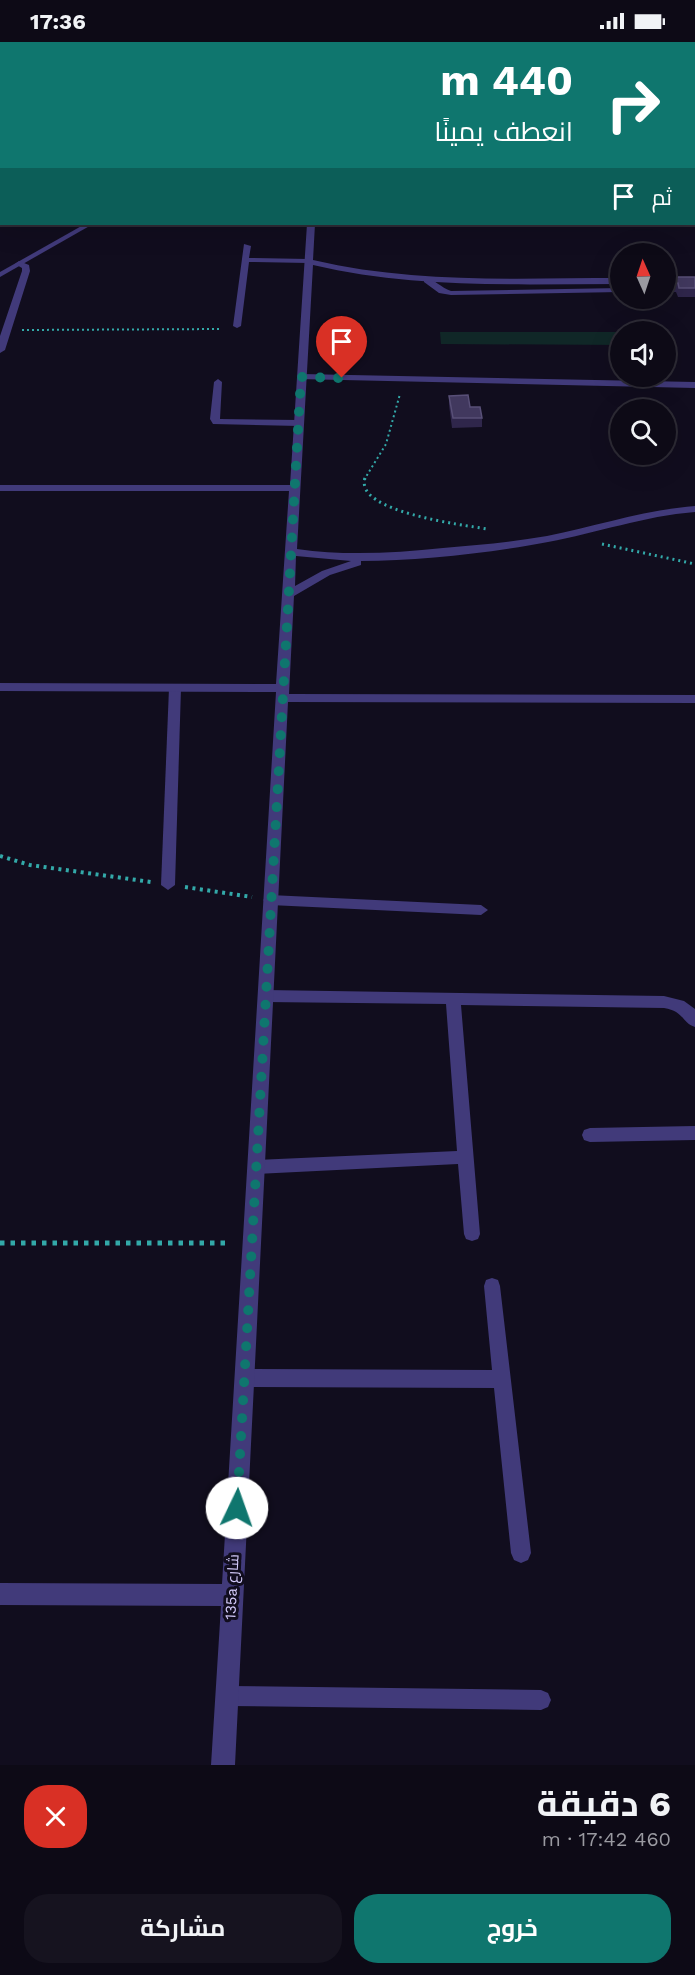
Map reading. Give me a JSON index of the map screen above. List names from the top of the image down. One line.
{"streets":{"street":["135a شارع"]},"north":"top","page":{"status":"17:36","turn":["440 m","انعطف يمينًا"],"then":"ثم","heading":["6 دقيقة","460 m · 17:42"],"buttons":["خروج","مشاركة"]}}
